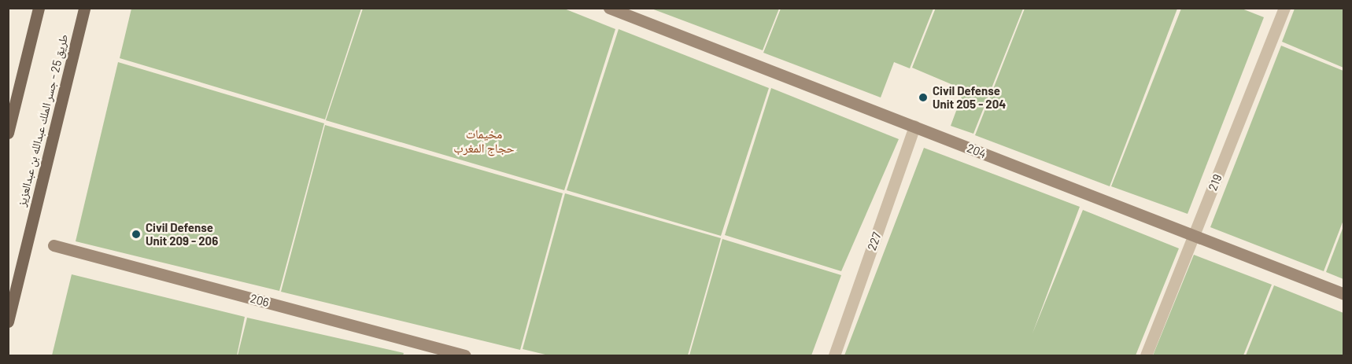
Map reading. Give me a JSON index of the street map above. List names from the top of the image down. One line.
{"streets":{"main road":["طريق 25 - جسر الملك عبدالله بن عبدالعزيز","204","206"],"street":["219","227"]},"crossings":[["204","219"],["204","227"]],"districts":["مخيمات حجاج المغرب"],"places":["Civil Defense Unit 205 - 204","Civil Defense Unit 209 - 206"]}
